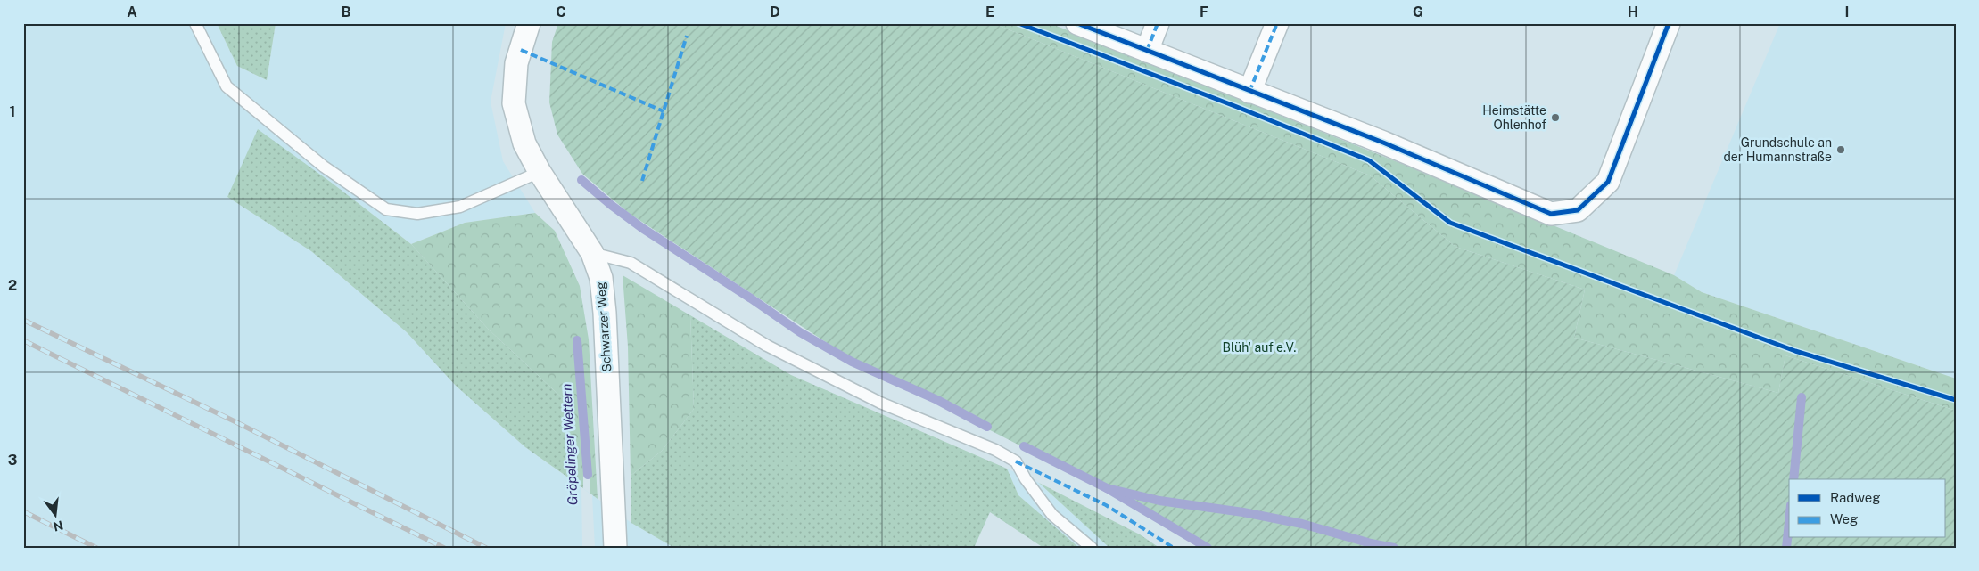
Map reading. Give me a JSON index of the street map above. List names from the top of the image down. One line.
{"streets":{"street":["Schwarzer Weg"]},"water":["Gröpelinger Wettern"],"parks":["Blüh' auf e.V."],"places":["Heimstätte Ohlenhof","Grundschule an der Humannstraße"],"legend":["Radweg","Weg"],"north":"bottom","grid":{"columns":["A","B","C","D","E","F","G","H","I"],"rows":["1","2","3"]}}
